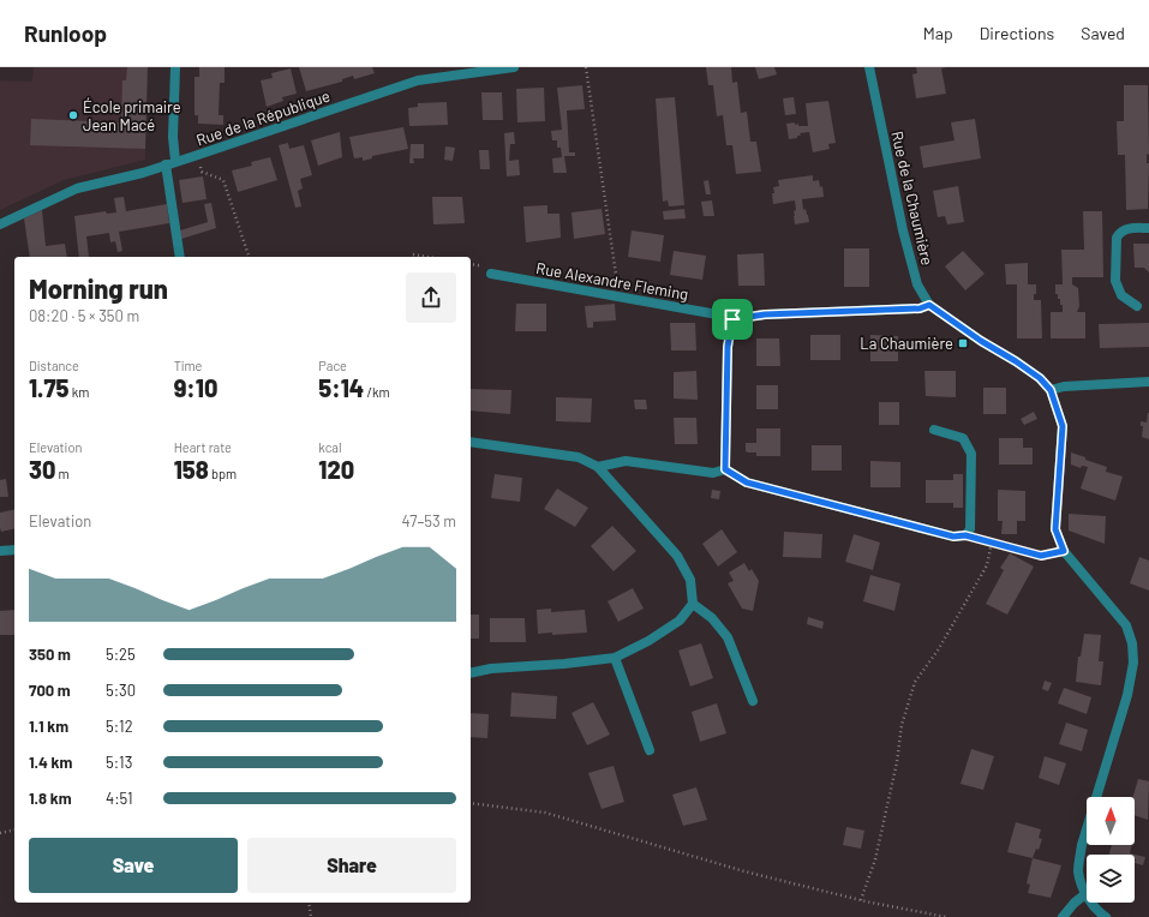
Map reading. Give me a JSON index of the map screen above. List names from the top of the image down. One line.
{"streets":{"street":["Rue de la République","Rue de la Chaumière","Rue Alexandre Fleming"]},"crossings":[["Rue de la Chaumière","Rue Alexandre Fleming"]],"places":{"other":["École primaire Jean Macé"],"transit":["La Chaumière"]},"north":"top","page":{"header":"Runloop","nav":["Map","Directions","Saved"],"heading":["Morning run","08:20 · 5 × 350 m"],"stats":[["Distance","1.75 km"],["Time","9:10"],["Pace","5:14 /km"],["Elevation","30 m"],["Heart rate","158 bpm"],["kcal","120"]],"chart":["Elevation","47–53 m"],"list":[{"name":"350 m","note":"5:25"},{"name":"700 m","note":"5:30"},{"name":"1.1 km","note":"5:12"},{"name":"1.4 km","note":"5:13"},{"name":"1.8 km","note":"4:51"}],"buttons":["Save","Share"]}}
